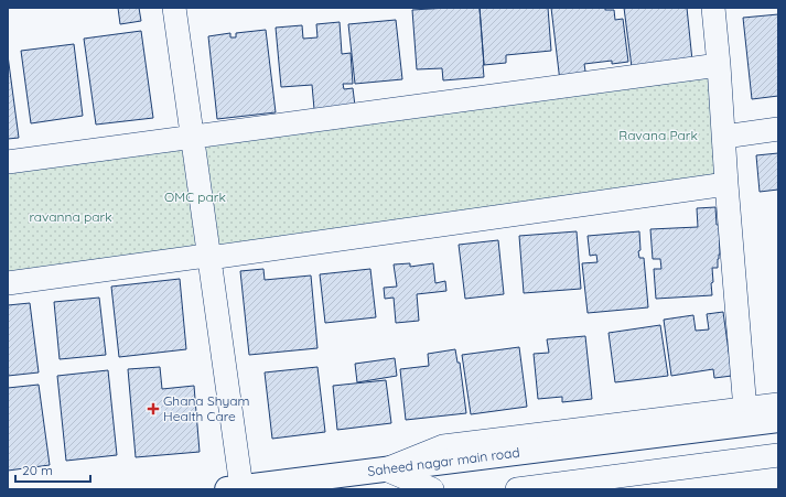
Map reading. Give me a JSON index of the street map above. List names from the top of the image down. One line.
{"streets":{"street":["Saheed nagar main road"]},"parks":["Ravana Park","OMC park","ravanna park"],"places":{"health":["Ghana Shyam Health Care"]},"scale_bar":"20 m"}
